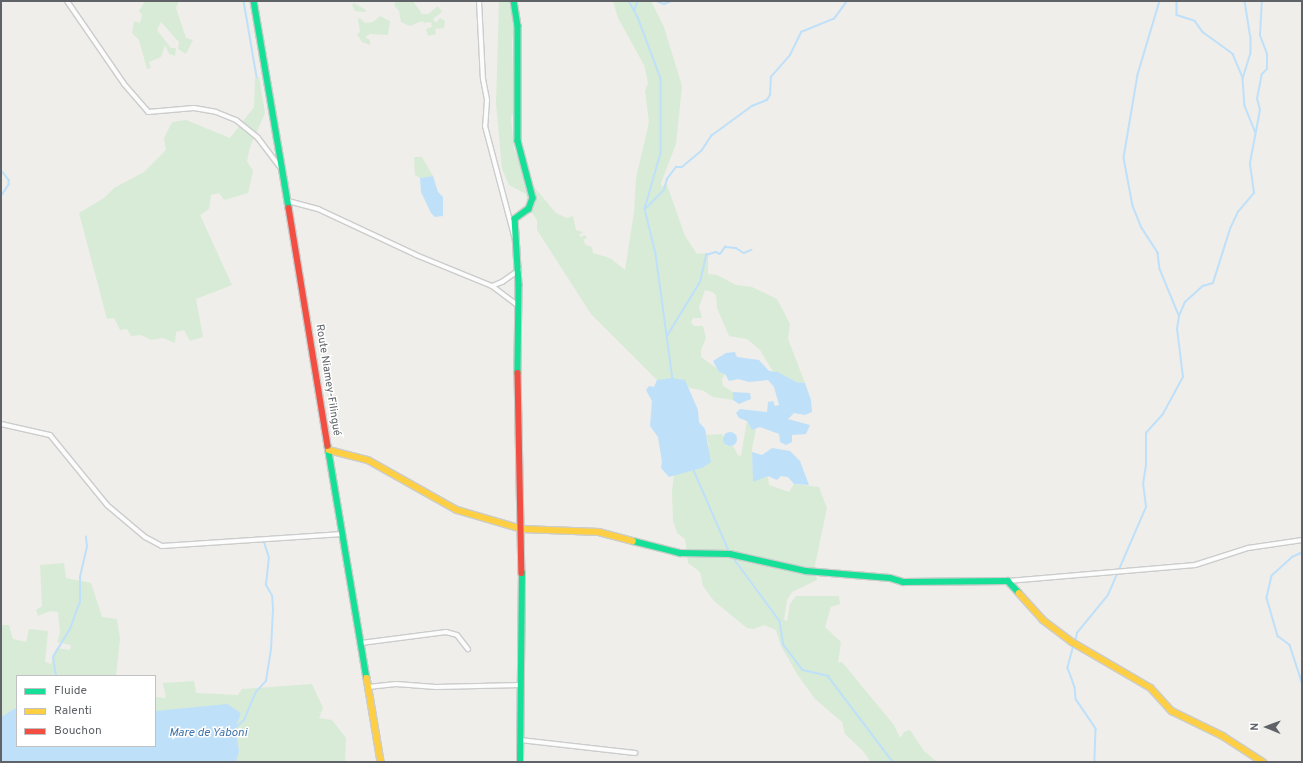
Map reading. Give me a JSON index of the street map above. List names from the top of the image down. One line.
{"streets":{"street":["Route Niamey-Filingué"]},"water":["Mare de Yaboni"],"legend":["Fluide","Ralenti","Bouchon"],"north":"left"}
